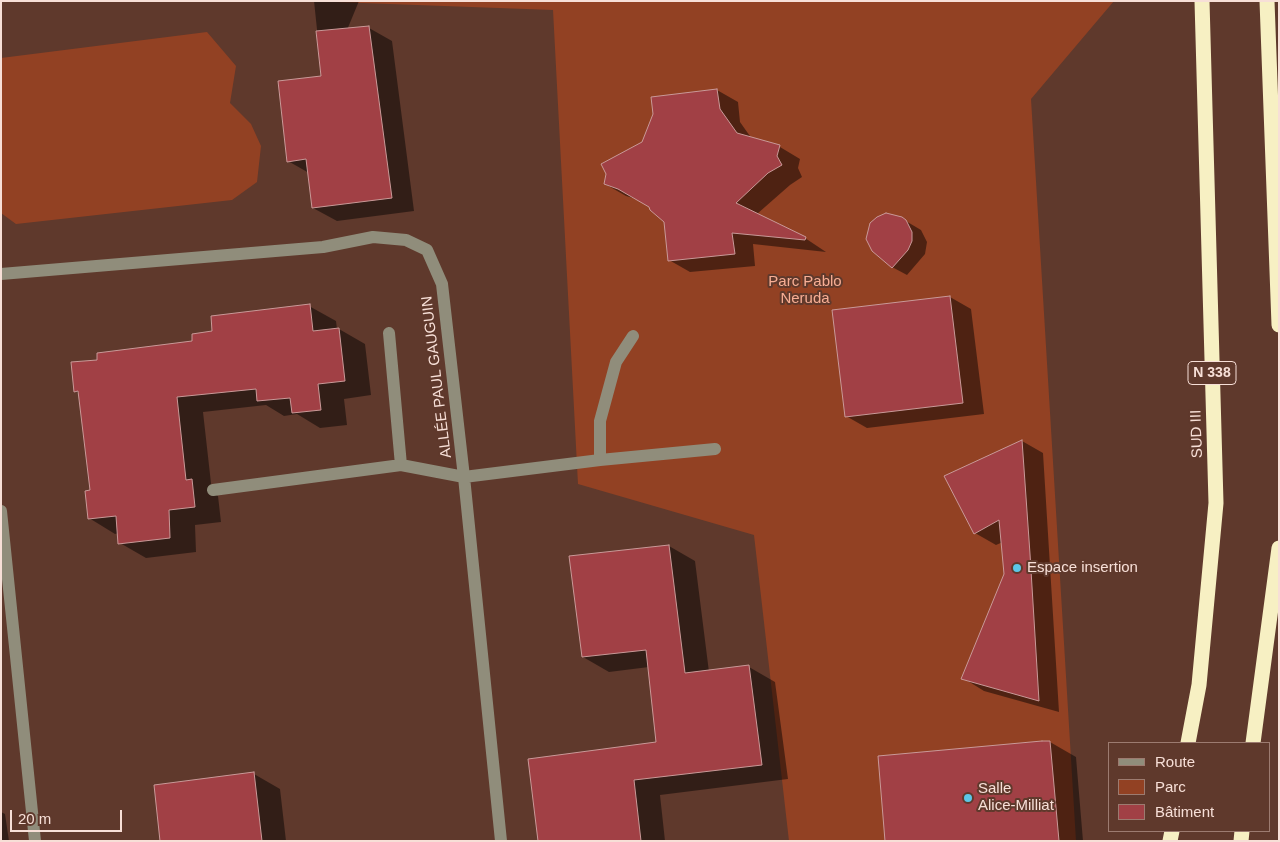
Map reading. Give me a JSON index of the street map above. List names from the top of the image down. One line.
{"streets":{"highway":["N 338","SUD III"],"street":["ALLÉE PAUL GAUGUIN"]},"parks":["Parc Pablo Neruda"],"places":["Espace insertion","Salle Alice-Milliat"],"legend":["Route","Parc","Bâtiment"],"scale_bar":"20 m"}
